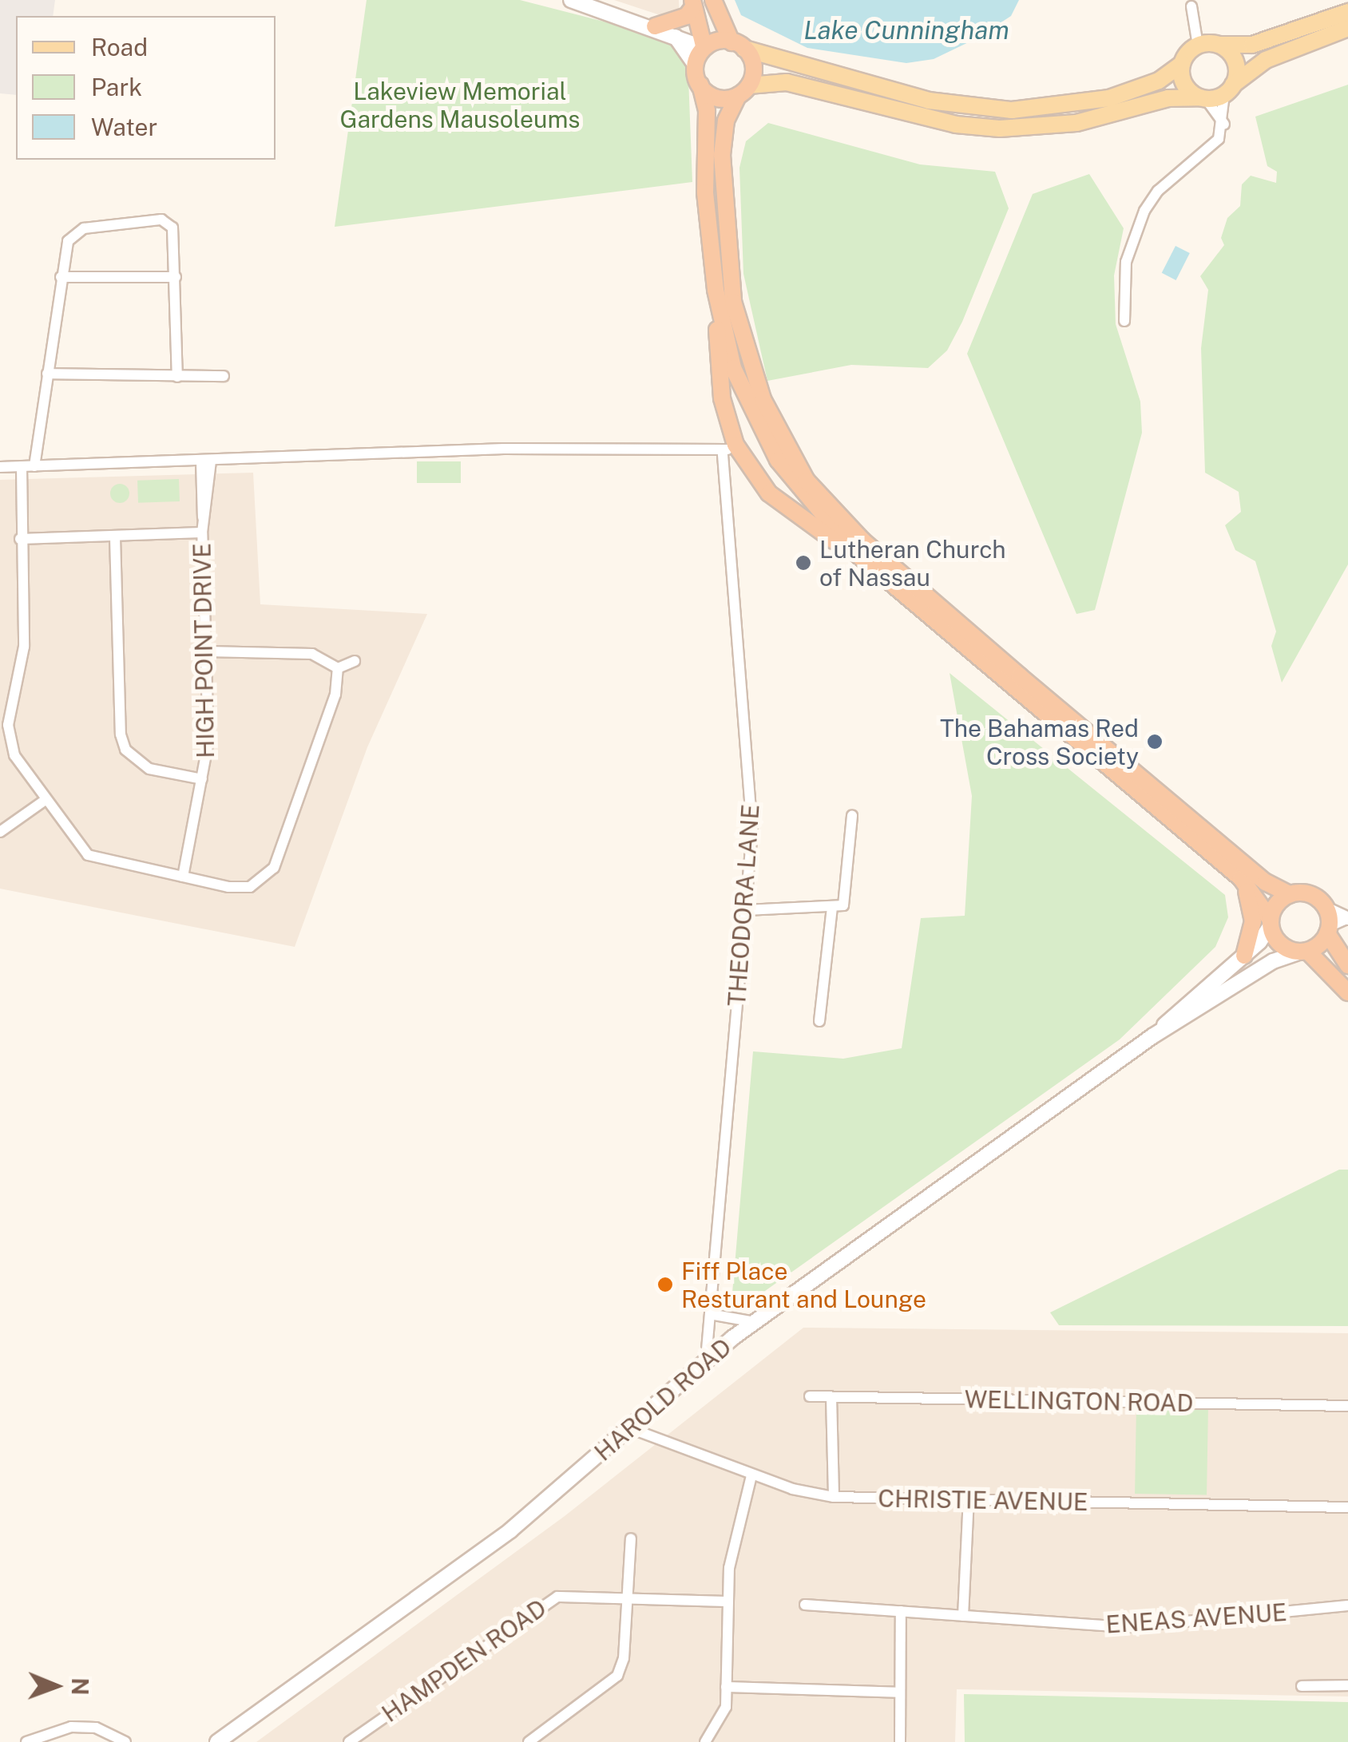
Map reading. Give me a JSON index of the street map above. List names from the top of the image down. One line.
{"streets":{"main road":["HAROLD ROAD"],"street":["HIGH POINT DRIVE","THEODORA LANE","WELLINGTON ROAD","CHRISTIE AVENUE","ENEAS AVENUE","HAMPDEN ROAD"]},"crossings":[["THEODORA LANE","HAROLD ROAD"],["HAROLD ROAD","CHRISTIE AVENUE"]],"water":["Lake Cunningham"],"parks":["Lakeview Memorial Gardens Mausoleums"],"places":["Lutheran Church of Nassau","The Bahamas Red Cross Society","Fiff Place Resturant and Lounge"],"legend":["Road","Park","Water"],"north":"right"}
